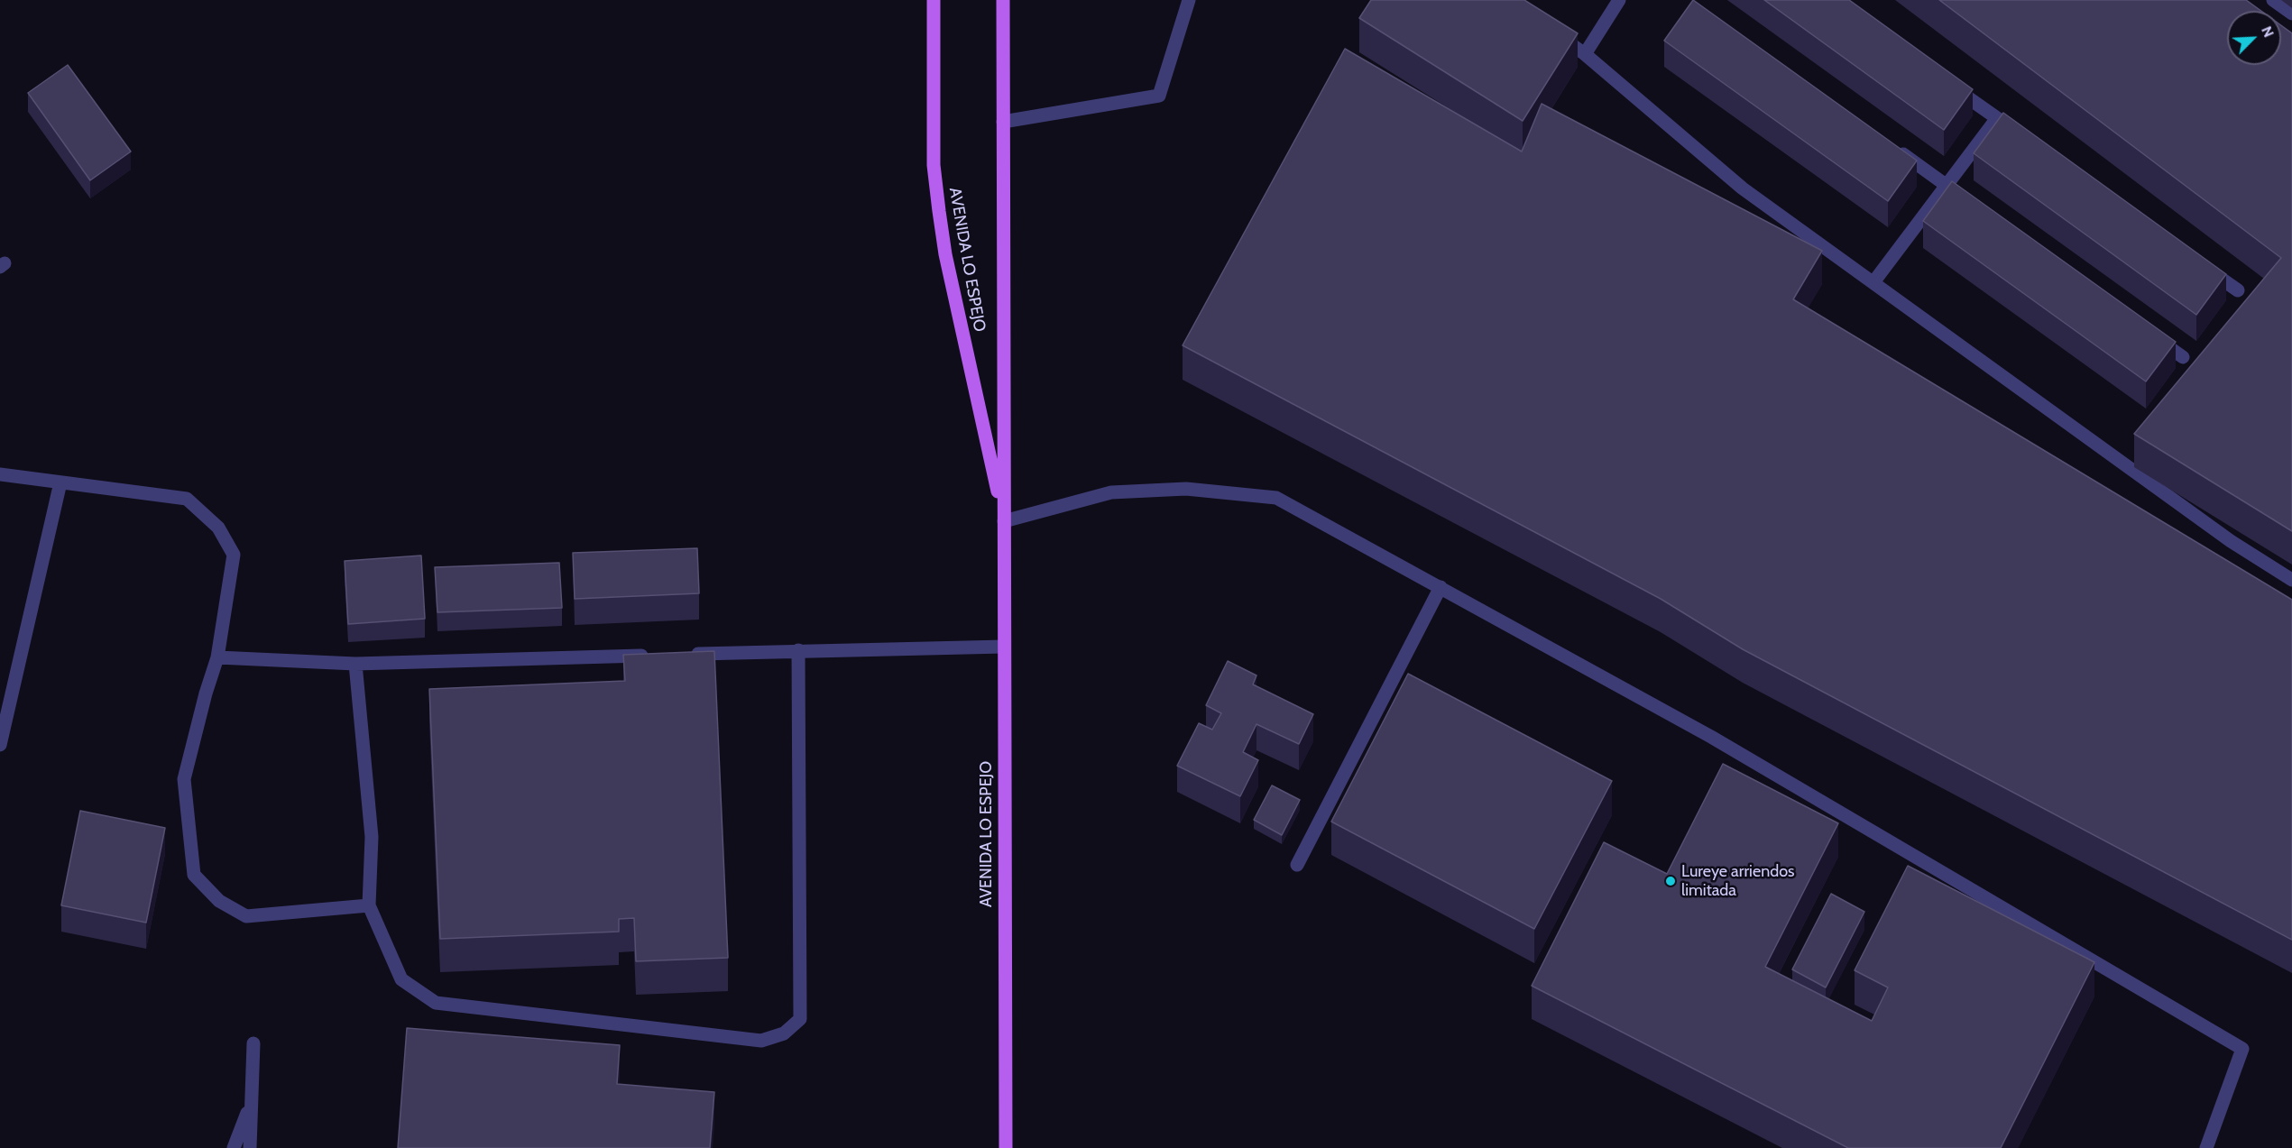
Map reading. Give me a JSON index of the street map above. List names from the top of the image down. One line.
{"streets":{"main road":["AVENIDA LO ESPEJO"]},"places":["Lureye arriendos limitada"],"north":"top right"}
